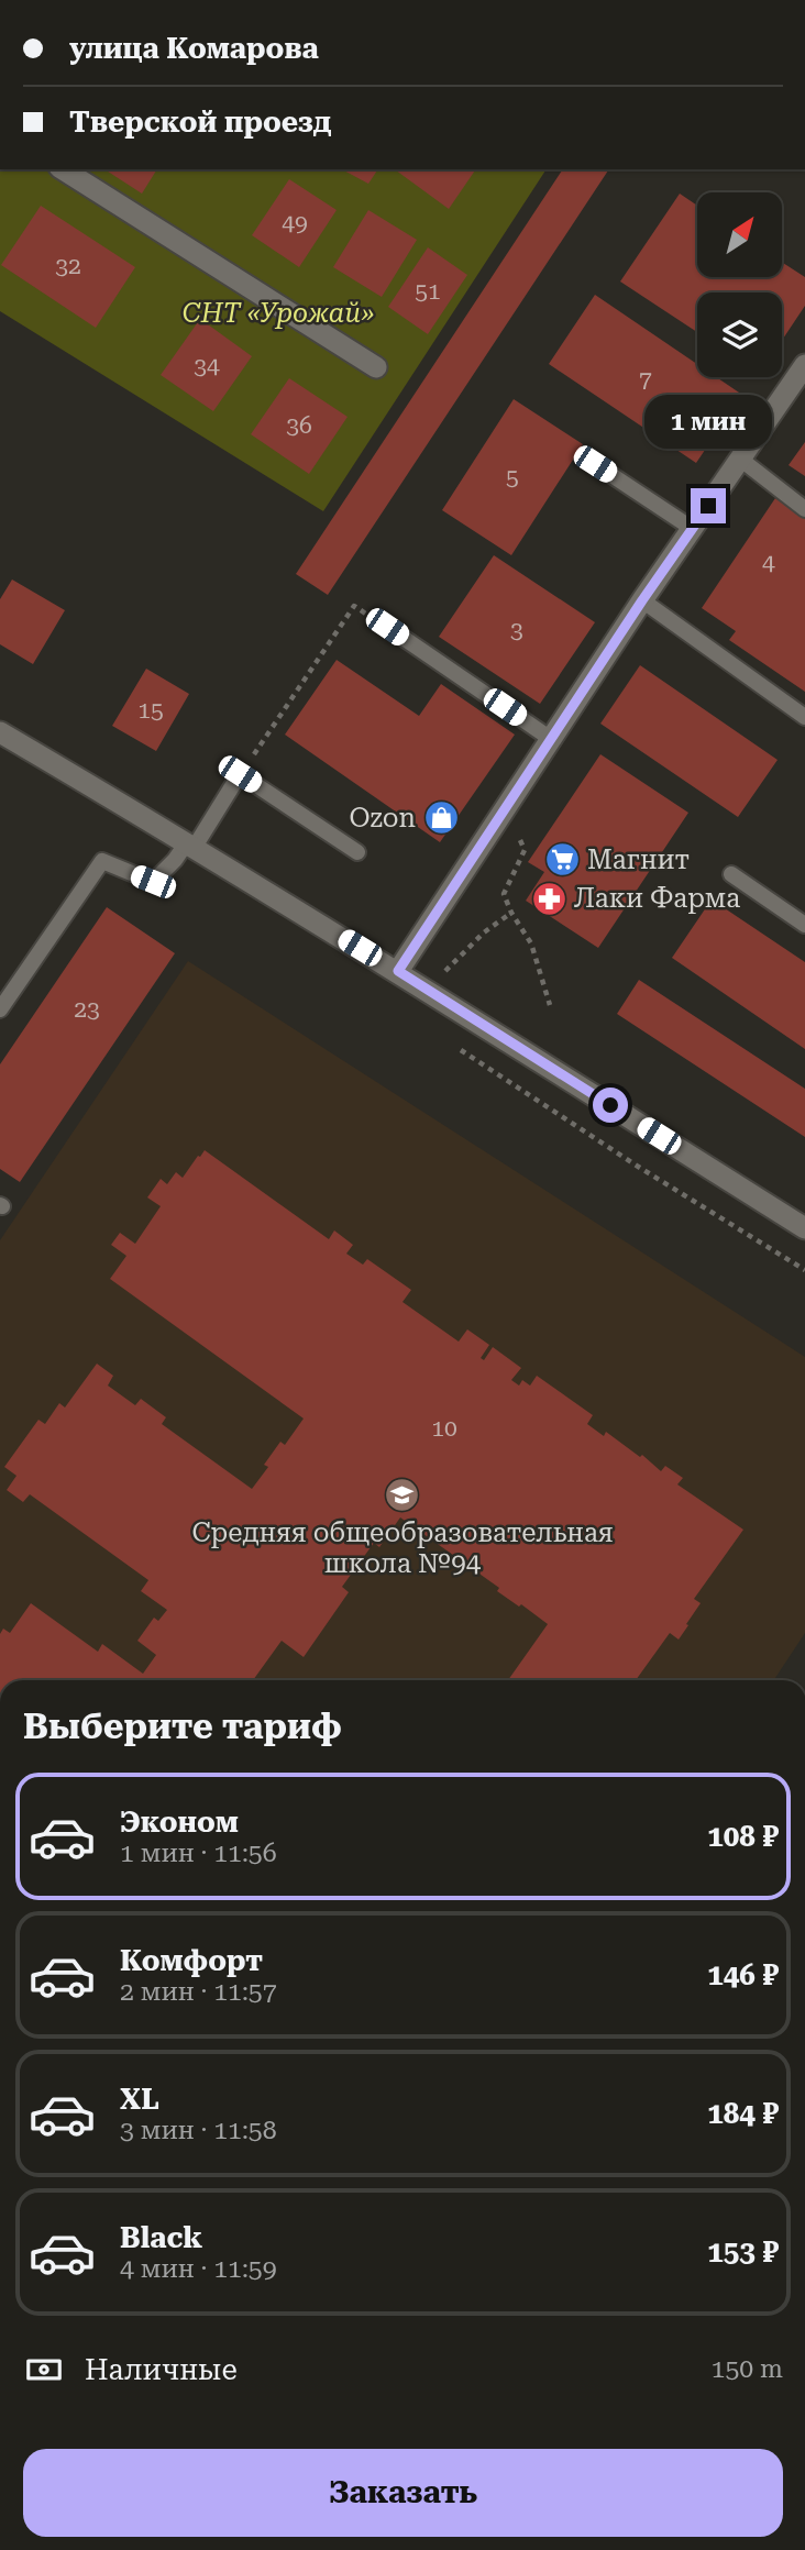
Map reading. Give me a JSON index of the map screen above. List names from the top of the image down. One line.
{"parks":["СНТ «Урожай»"],"places":{"shop":["Ozon"],"supermarket":["Магнит"],"pharmacy":["Лаки Фарма"],"school or university":["Средняя общеобразовательная школа №94"]},"house_numbers":["49","32","51","34","7","36","5","4","3","15","23","10"],"north":"top right","page":{"banner":["улица Комарова","Тверской проезд"],"bubble":"1 мин","heading":"Выберите тариф","list":[{"name":"Эконом","note":"1 мин · 11:56","value":"108 ₽"},{"name":"Комфорт","note":"2 мин · 11:57","value":"146 ₽"},{"name":"XL","note":"3 мин · 11:58","value":"184 ₽"},{"name":"Black","note":"4 мин · 11:59","value":"153 ₽"}],"pay":["Наличные","150 m"],"buttons":"Заказать"}}
